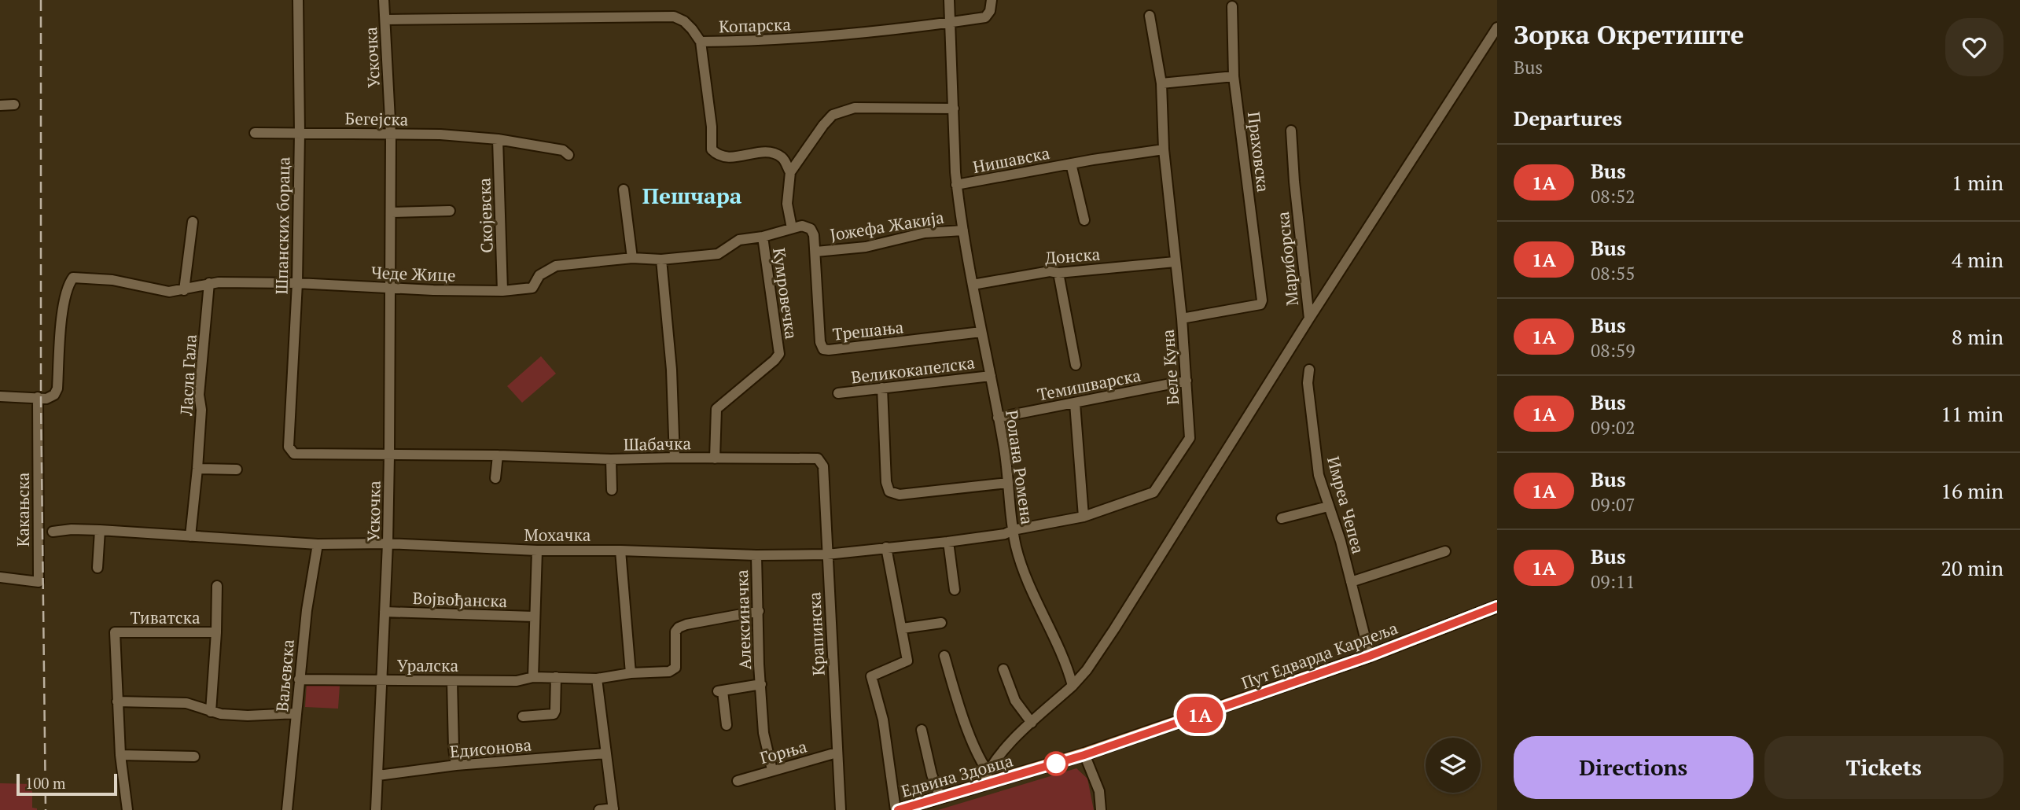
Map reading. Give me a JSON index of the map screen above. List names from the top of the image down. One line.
{"streets":{"main road":["Пут Едварда Кардеља","Едвина Здовца"],"street":["Копарска","Ускочка","Бегејска","Праховска","Нишавска","Скојевска","Шпанских бораца","Јожефа Жакија","Донска","Мариборска","Чеде Жице","Кумровечка","Трешања","Беле Куна","Великокапелска","Ласла Гала","Темишварска","Шабачка","Ролана Ромена","Имреа Чепеа","Какањска","Мохачка","Војвођанска","Тиватска","Алексиначка","Крапинска","Уралска","Ваљевска","Едисонова","Горња"]},"crossings":[["Копарска","Ускочка"],["Копарска","Ролана Ромена"],["Ускочка","Бегејска"],["Ускочка","Чеде Жице"],["Ускочка","Шабачка"],["Ускочка","Мохачка"],["Ускочка","Војвођанска"],["Ускочка","Уралска"],["Ускочка","Едисонова"],["Бегејска","Скојевска"],["Бегејска","Шпанских бораца"],["Праховска","Беле Куна"],["Нишавска","Беле Куна"],["Нишавска","Ролана Ромена"],["Скојевска","Чеде Жице"],["Шпанских бораца","Чеде Жице"],["Шпанских бораца","Шабачка"],["Јожефа Жакија","Кумровечка"],["Јожефа Жакија","Трешања"],["Јожефа Жакија","Ролана Ромена"],["Донска","Беле Куна"],["Донска","Ролана Ромена"],["Чеде Жице","Кумровечка"],["Чеде Жице","Ласла Гала"],["Чеде Жице","Какањска"],["Кумровечка","Трешања"],["Кумровечка","Шабачка"],["Трешања","Ролана Ромена"],["Беле Куна","Темишварска"],["Беле Куна","Ролана Ромена"],["Беле Куна","Мохачка"],["Великокапелска","Ролана Ромена"],["Ласла Гала","Мохачка"],["Темишварска","Ролана Ромена"],["Шабачка","Крапинска"],["Ролана Ромена","Мохачка"],["Имреа Чепеа","Пут Едварда Кардеља"],["Мохачка","Алексиначка"],["Мохачка","Крапинска"],["Мохачка","Ваљевска"],["Алексиначка","Уралска"],["Алексиначка","Горња"],["Крапинска","Горња"],["Пут Едварда Кардеља","Едвина Здовца"],["Уралска","Ваљевска"]],"districts":["Пешчара"],"lines":["bus line 1A"],"scale_bar":"100 m","page":{"on_map":"1A","heading":[["Зорка Окретиште","Bus"],"Departures"],"list":[{"mark":"1A","name":"Bus","note":"08:52","value":"1 min"},{"mark":"1A","name":"Bus","note":"08:55","value":"4 min"},{"mark":"1A","name":"Bus","note":"08:59","value":"8 min"},{"mark":"1A","name":"Bus","note":"09:02","value":"11 min"},{"mark":"1A","name":"Bus","note":"09:07","value":"16 min"},{"mark":"1A","name":"Bus","note":"09:11","value":"20 min"}],"buttons":["Directions","Tickets"],"scale":"100 m"}}
